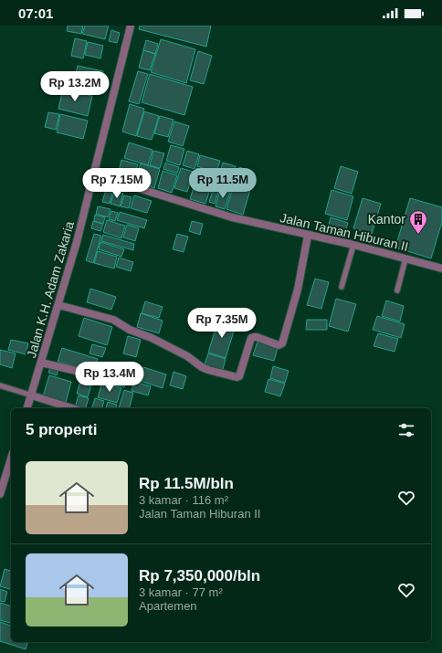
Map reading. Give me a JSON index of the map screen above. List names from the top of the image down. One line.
{"streets":{"street":["Jalan Taman Hiburan II","Jalan K.H. Adam Zakaria"]},"crossings":[["Jalan Taman Hiburan II","Jalan K.H. Adam Zakaria"]],"places":{"building":["Kantor"]},"page":{"status":"07:01","price":["Rp 13.2M","Rp 7.15M","Rp 11.5M","Rp 7.35M","Rp 13.4M"],"heading":"5 properti","list":[{"name":"Rp 11.5M/bln","note":"3 kamar · 116 m² · Jalan Taman Hiburan II"},{"name":"Rp 7,350,000/bln","note":"3 kamar · 77 m² · Apartemen"}]}}
